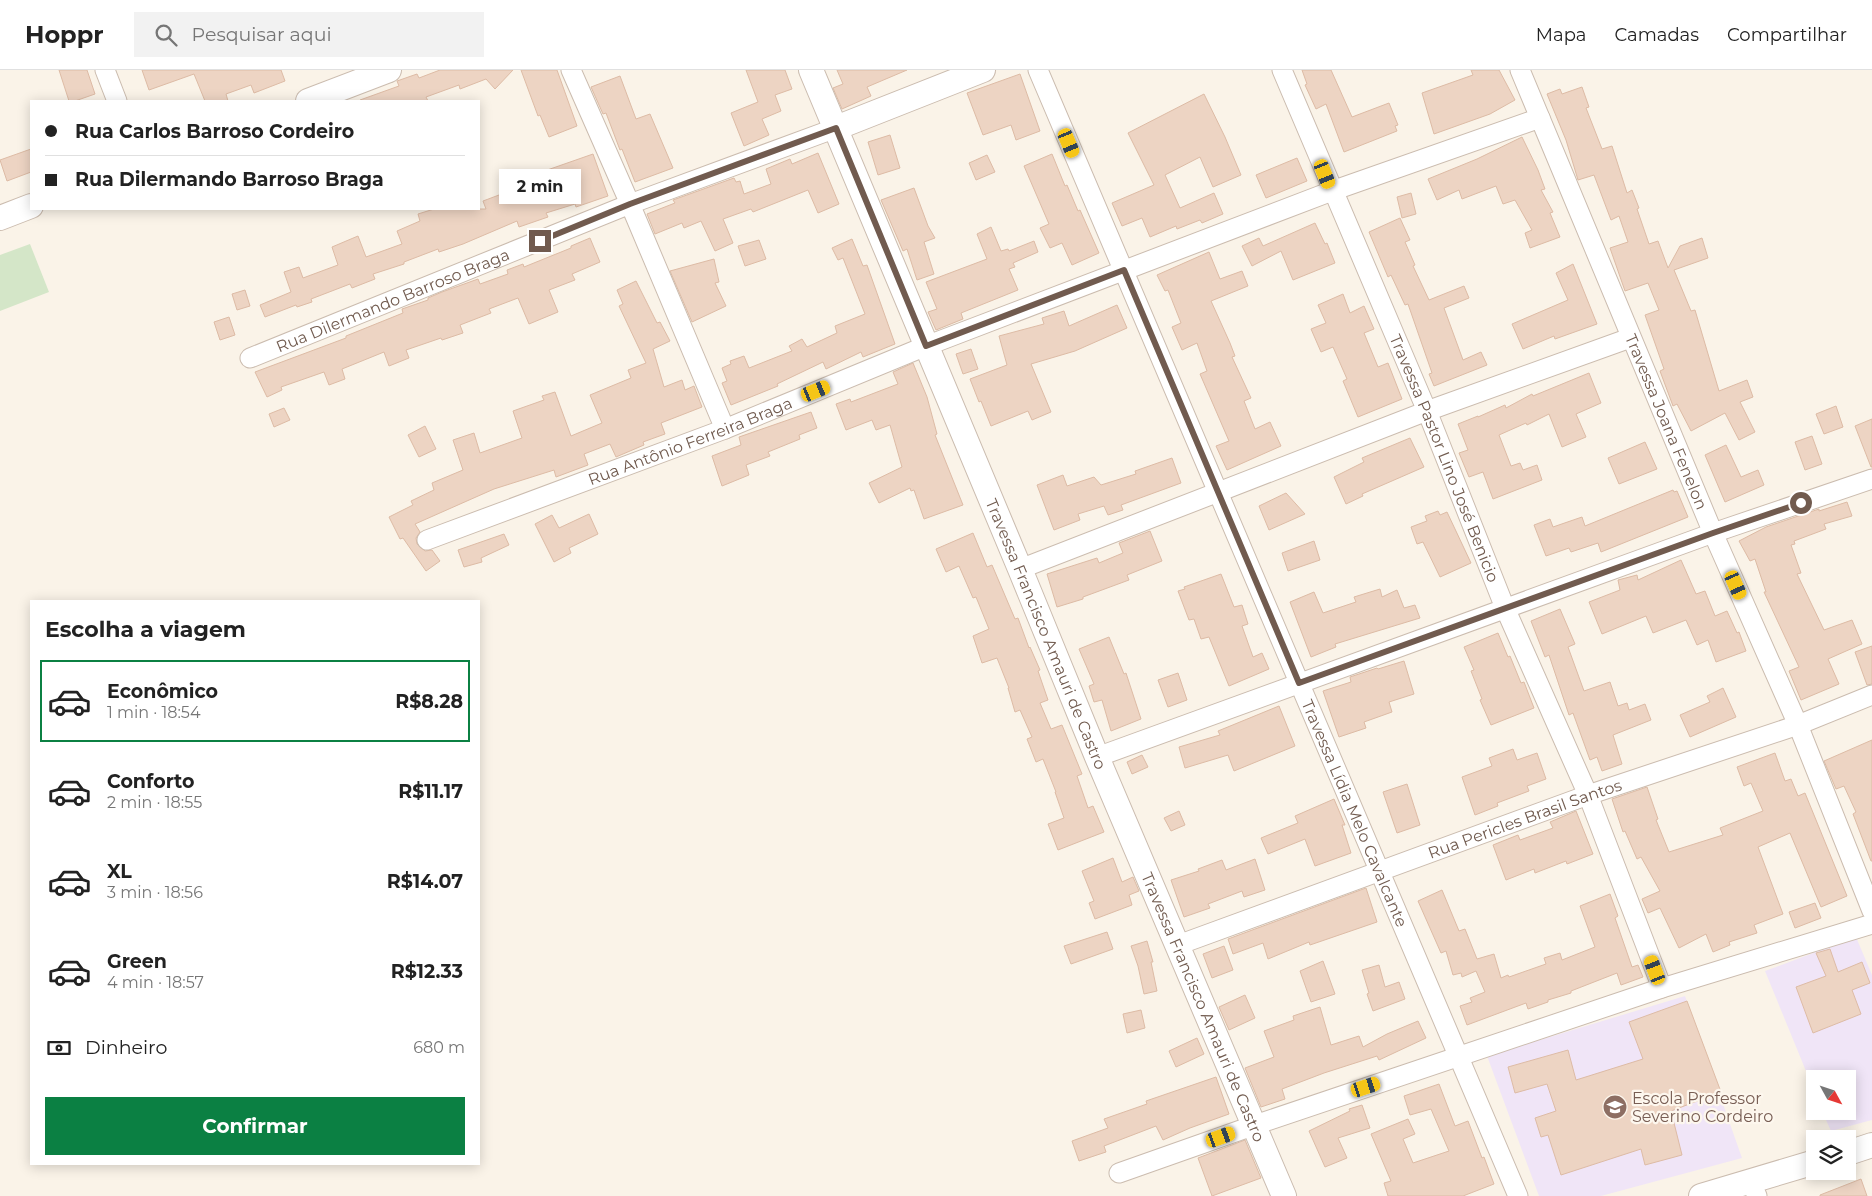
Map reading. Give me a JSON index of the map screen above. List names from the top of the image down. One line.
{"streets":{"street":["Rua Dilermando Barroso Braga","Travessa Joana Fenelon","Rua Antônio Ferreira Braga","Travessa Pastor Lino José Benicio","Travessa Francisco Amauri de Castro","Travessa Lídia Melo Cavalcante","Rua Pericles Brasil Santos"]},"crossings":[["Rua Dilermando Barroso Braga","Travessa Francisco Amauri de Castro"],["Travessa Joana Fenelon","Rua Antônio Ferreira Braga"],["Travessa Joana Fenelon","Rua Pericles Brasil Santos"],["Rua Antônio Ferreira Braga","Travessa Pastor Lino José Benicio"],["Rua Antônio Ferreira Braga","Travessa Francisco Amauri de Castro"],["Rua Antônio Ferreira Braga","Travessa Lídia Melo Cavalcante"],["Travessa Pastor Lino José Benicio","Rua Pericles Brasil Santos"],["Travessa Francisco Amauri de Castro","Rua Pericles Brasil Santos"],["Travessa Lídia Melo Cavalcante","Rua Pericles Brasil Santos"]],"places":{"school or university":["Escola Professor Severino Cordeiro"]},"north":"bottom right","page":{"header":"Hoppr","search":"Pesquisar aqui","nav":["Mapa","Camadas","Compartilhar"],"banner":["Rua Carlos Barroso Cordeiro","Rua Dilermando Barroso Braga"],"bubble":"2 min","heading":"Escolha a viagem","list":[{"name":"Econômico","note":"1 min · 18:54","value":"R$8.28"},{"name":"Conforto","note":"2 min · 18:55","value":"R$11.17"},{"name":"XL","note":"3 min · 18:56","value":"R$14.07"},{"name":"Green","note":"4 min · 18:57","value":"R$12.33"}],"pay":["Dinheiro","680 m"],"buttons":"Confirmar"}}
